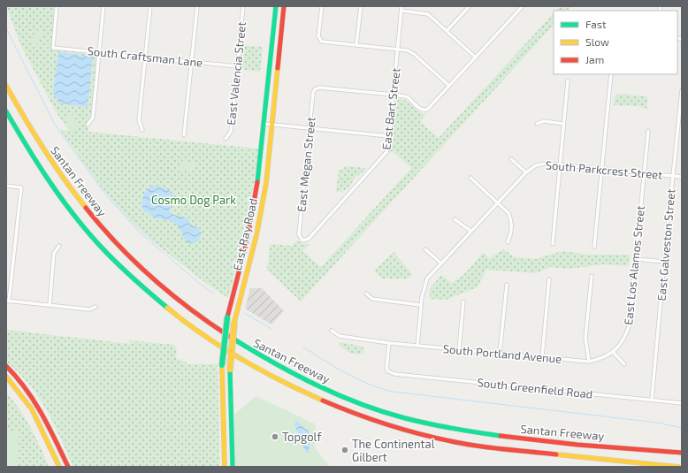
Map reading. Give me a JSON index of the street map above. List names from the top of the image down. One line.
{"streets":{"main road":["Santan Freeway","East Ray Road"],"street":["South Craftsman Lane","East Valencia Street","East Bart Street","East Megan Street","South Parkcrest Street","East Galveston Street","East Los Alamos Street","South Portland Avenue","South Greenfield Road"]},"crossings":[["South Craftsman Lane","East Valencia Street"],["East Bart Street","East Megan Street"],["South Parkcrest Street","East Galveston Street"],["South Parkcrest Street","East Los Alamos Street"],["South Parkcrest Street","South Portland Avenue"],["East Galveston Street","South Greenfield Road"],["East Los Alamos Street","South Portland Avenue"],["South Portland Avenue","South Greenfield Road"]],"parks":["Cosmo Dog Park"],"places":["Topgolf","The Continental Gilbert"],"legend":["Fast","Slow","Jam"]}
